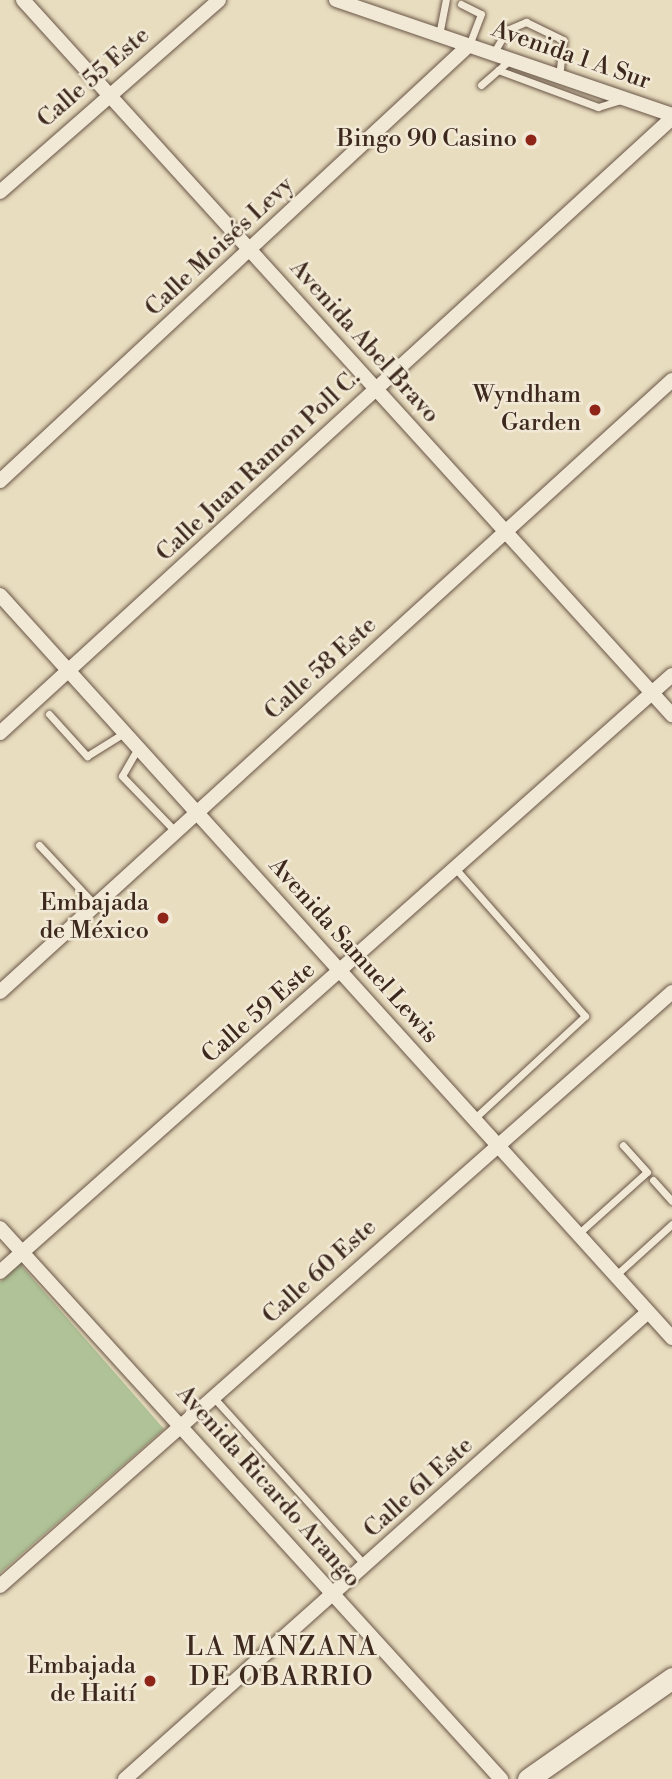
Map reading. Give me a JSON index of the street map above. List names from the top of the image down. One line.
{"streets":{"street":["Avenida 1 A Sur","Calle 55 Este","Calle Moisés Levy","Avenida Abel Bravo","Calle Juan Ramon Poll C.","Calle 58 Este","Avenida Samuel Lewis","Calle 59 Este","Calle 60 Este","Avenida Ricardo Arango","Calle 61 Este"]},"crossings":[["Avenida 1 A Sur","Calle Moisés Levy"],["Avenida 1 A Sur","Calle Juan Ramon Poll C."],["Calle 55 Este","Avenida Abel Bravo"],["Calle Moisés Levy","Avenida Abel Bravo"],["Avenida Abel Bravo","Calle Juan Ramon Poll C."],["Avenida Abel Bravo","Calle 58 Este"],["Avenida Abel Bravo","Calle 59 Este"],["Calle Juan Ramon Poll C.","Avenida Samuel Lewis"],["Calle 58 Este","Avenida Samuel Lewis"],["Avenida Samuel Lewis","Calle 59 Este"],["Avenida Samuel Lewis","Calle 60 Este"],["Avenida Samuel Lewis","Calle 61 Este"],["Calle 59 Este","Avenida Ricardo Arango"],["Calle 60 Este","Avenida Ricardo Arango"],["Avenida Ricardo Arango","Calle 61 Este"]],"districts":["LA MANZANA DE OBARRIO"],"places":["Bingo 90 Casino","Wyndham Garden","Embajada de México","Embajada de Haití"]}
